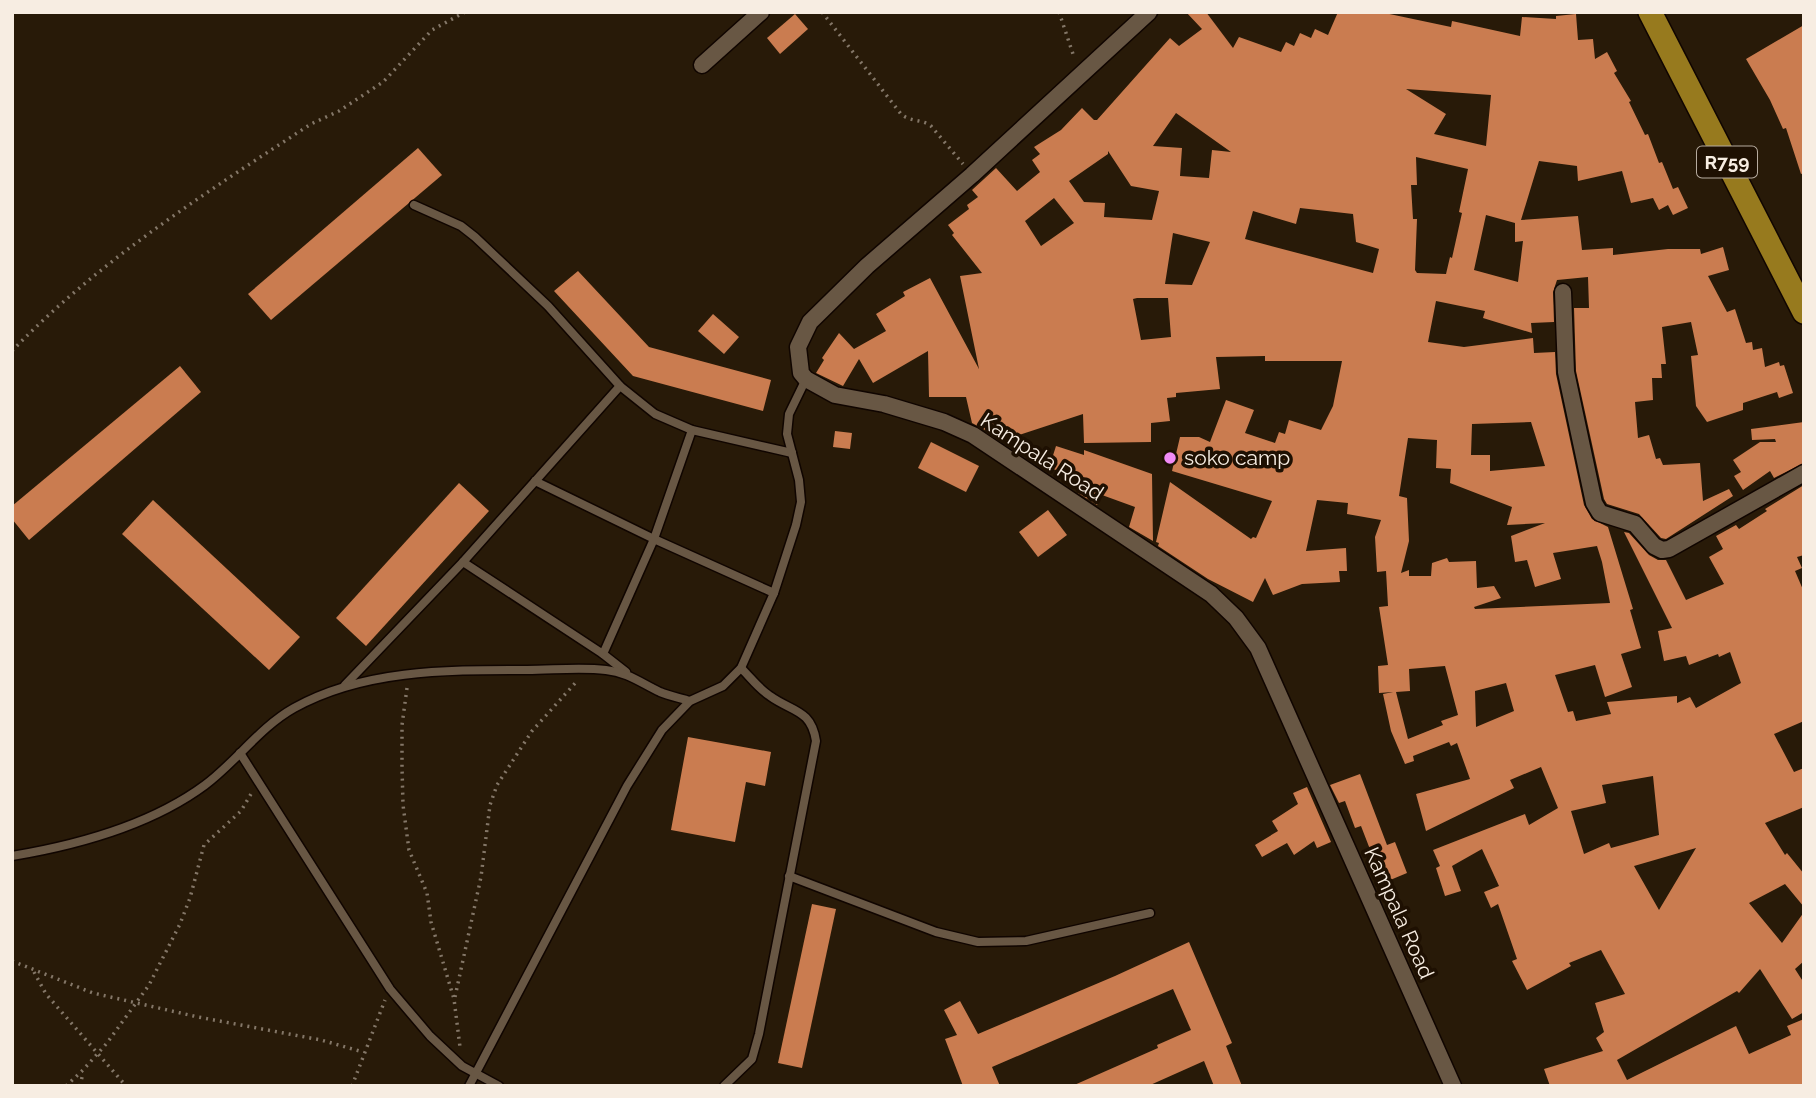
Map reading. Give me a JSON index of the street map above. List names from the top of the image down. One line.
{"streets":{"main road":["R759"],"street":["Kampala Road"]},"places":["soko camp"]}
